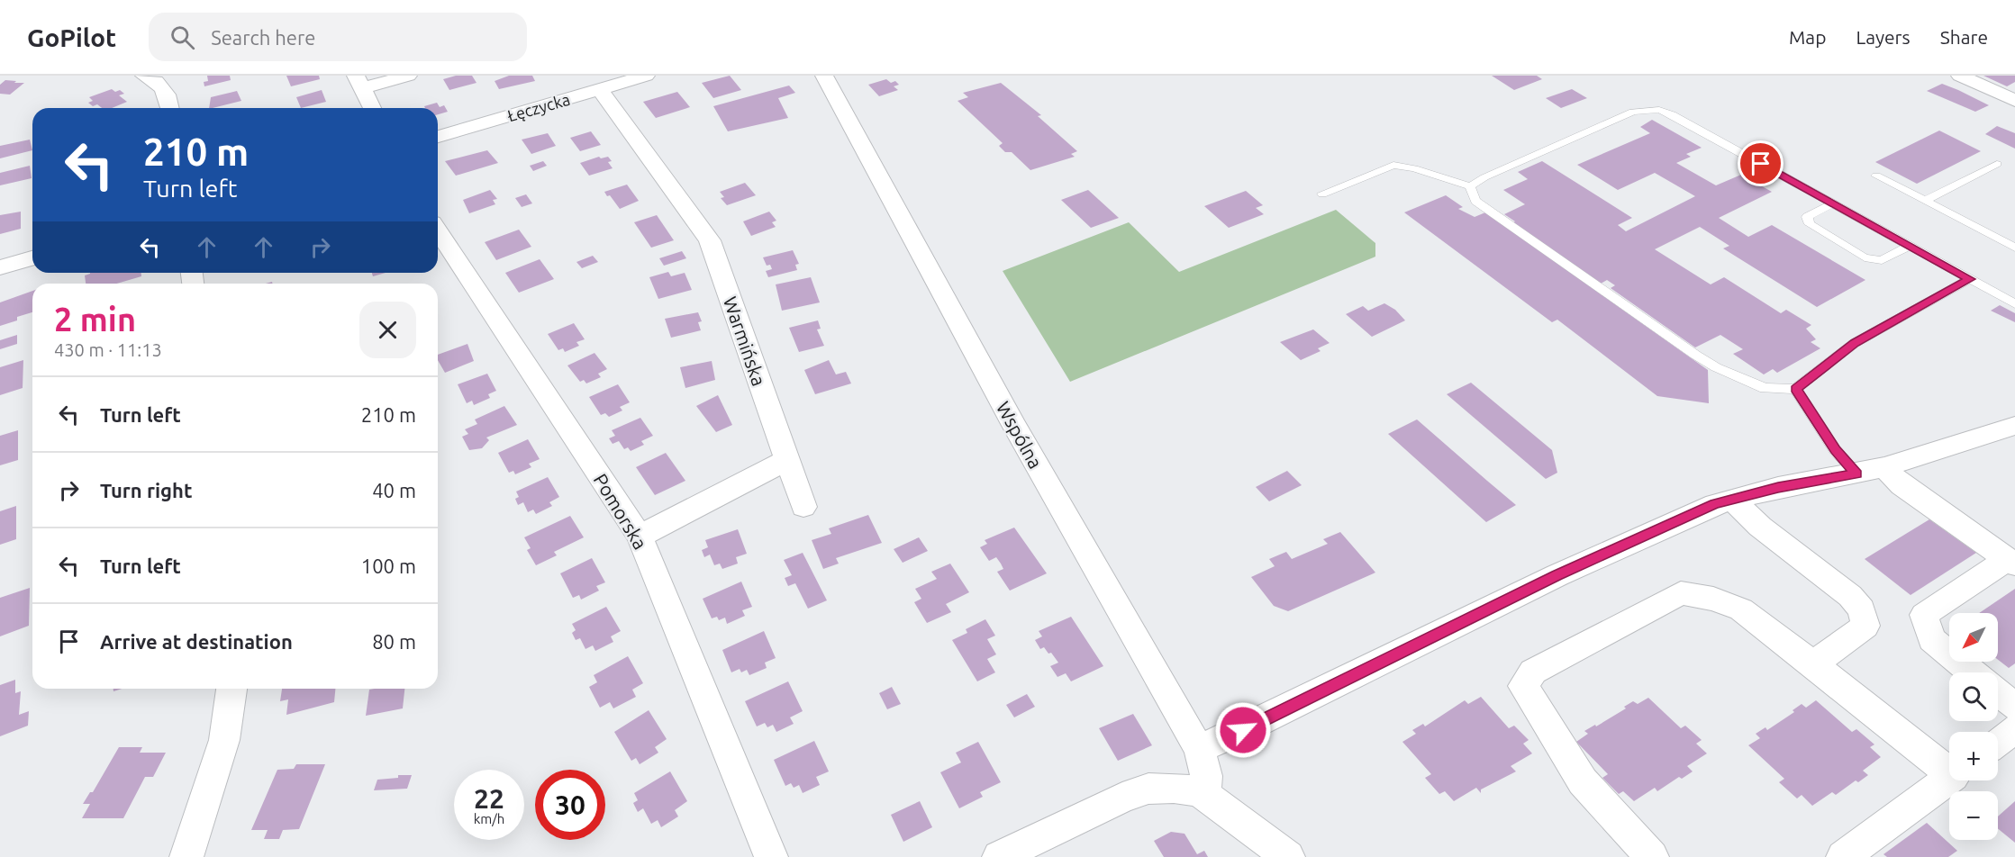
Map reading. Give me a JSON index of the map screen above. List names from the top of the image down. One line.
{"streets":{"street":["Łęczycka","Warmińska","Wspólna","Pomorska"]},"crossings":[["Łęczycka","Warmińska"]],"north":"bottom left","page":{"header":"GoPilot","search":"Search here","nav":["Map","Layers","Share"],"turn":["210 m","Turn left"],"heading":["2 min","430 m · 11:13"],"list":[{"name":"Turn left","value":"210 m"},{"name":"Turn right","value":"40 m"},{"name":"Turn left","value":"100 m"},{"name":"Arrive at destination","value":"80 m"}],"map_buttons":["+","−"],"speed":"22 km/h","limit":"30"}}
